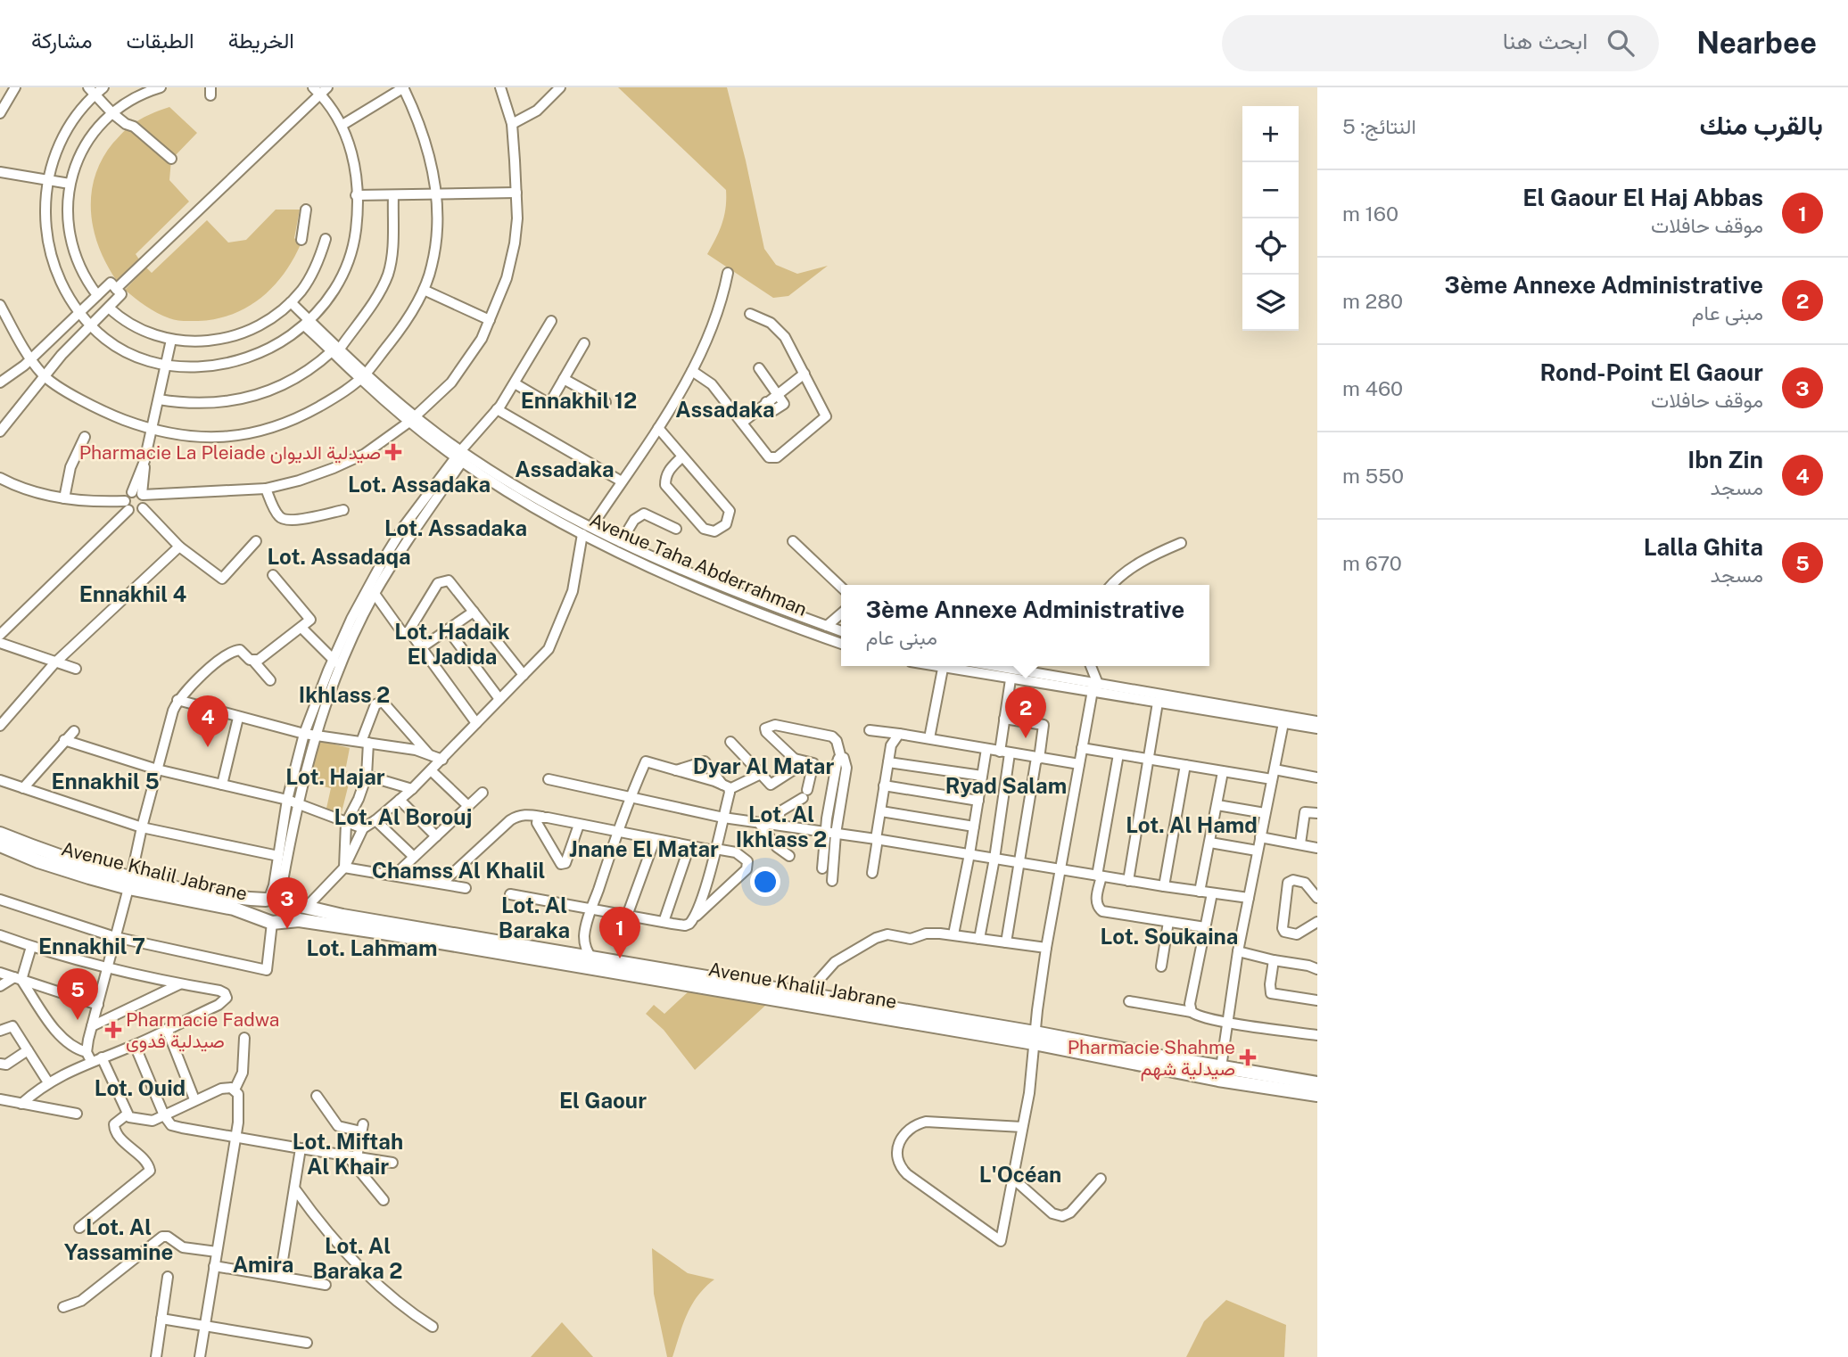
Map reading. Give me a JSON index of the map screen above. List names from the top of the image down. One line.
{"streets":{"main road":["Avenue Khalil Jabrane"],"street":["Avenue Taha Abderrahman"]},"districts":["Ennakhil 12","Assadaka","Assadaka","Lot. Assadaka","Lot. Assadaka","Lot. Assadaqa","Ennakhil 4","Lot. Hadaik El Jadida","Ikhlass 2","Dyar Al Matar","Lot. Hajar","Ennakhil 5","Ryad Salam","Lot. Al Ikhlass 2","Lot. Al Borouj","Lot. Al Hamd","Jnane El Matar","Chamss Al Khalil","Lot. Al Baraka","Lot. Soukaina","Ennakhil 7","Lot. Lahmam","Lot. Ouid","El Gaour","Lot. Miftah Al Khair","L'Océan","Lot. Al Yassamine","Lot. Al Baraka 2","Amira"],"places":{"health":["Pharmacie La Pleiade صيدلية الديوان","Pharmacie Fadwa صيدلية فدوى","Pharmacie Shahme صيدلية شهم"]},"page":{"header":"Nearbee","search":"ابحث هنا","nav":["الخريطة","الطبقات","مشاركة"],"heading":["بالقرب منك","النتائج: 5"],"map_buttons":["+","−"],"list":[{"mark":"1","name":"El Gaour El Haj Abbas","note":"موقف حافلات","value":"160 m"},{"mark":"2","name":"3ème Annexe Administrative","note":"مبنى عام","value":"280 m"},{"mark":"3","name":"Rond-Point El Gaour","note":"موقف حافلات","value":"460 m"},{"mark":"4","name":"Ibn Zin","note":"مسجد","value":"550 m"},{"mark":"5","name":"Lalla Ghita","note":"مسجد","value":"670 m"}],"popup":["3ème Annexe Administrative","مبنى عام"],"pins":["2","4","3","1","5"]}}
